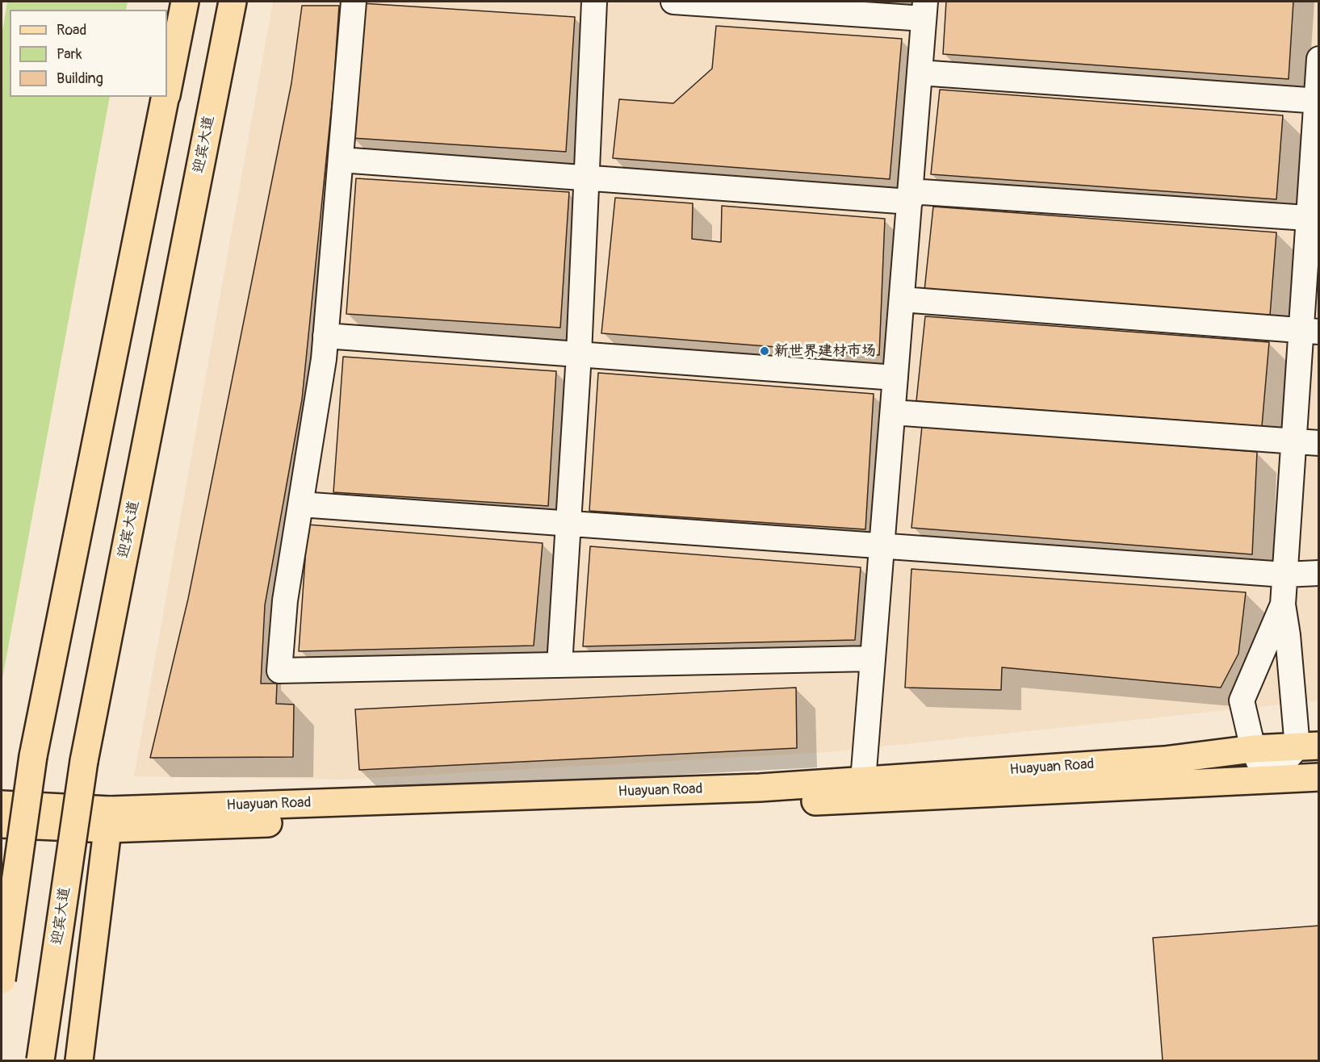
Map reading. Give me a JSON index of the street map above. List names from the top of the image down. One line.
{"streets":{"main road":["迎宾大道","Huayuan Road"]},"places":["新世界建材市场"],"legend":["Road","Park","Building"]}
